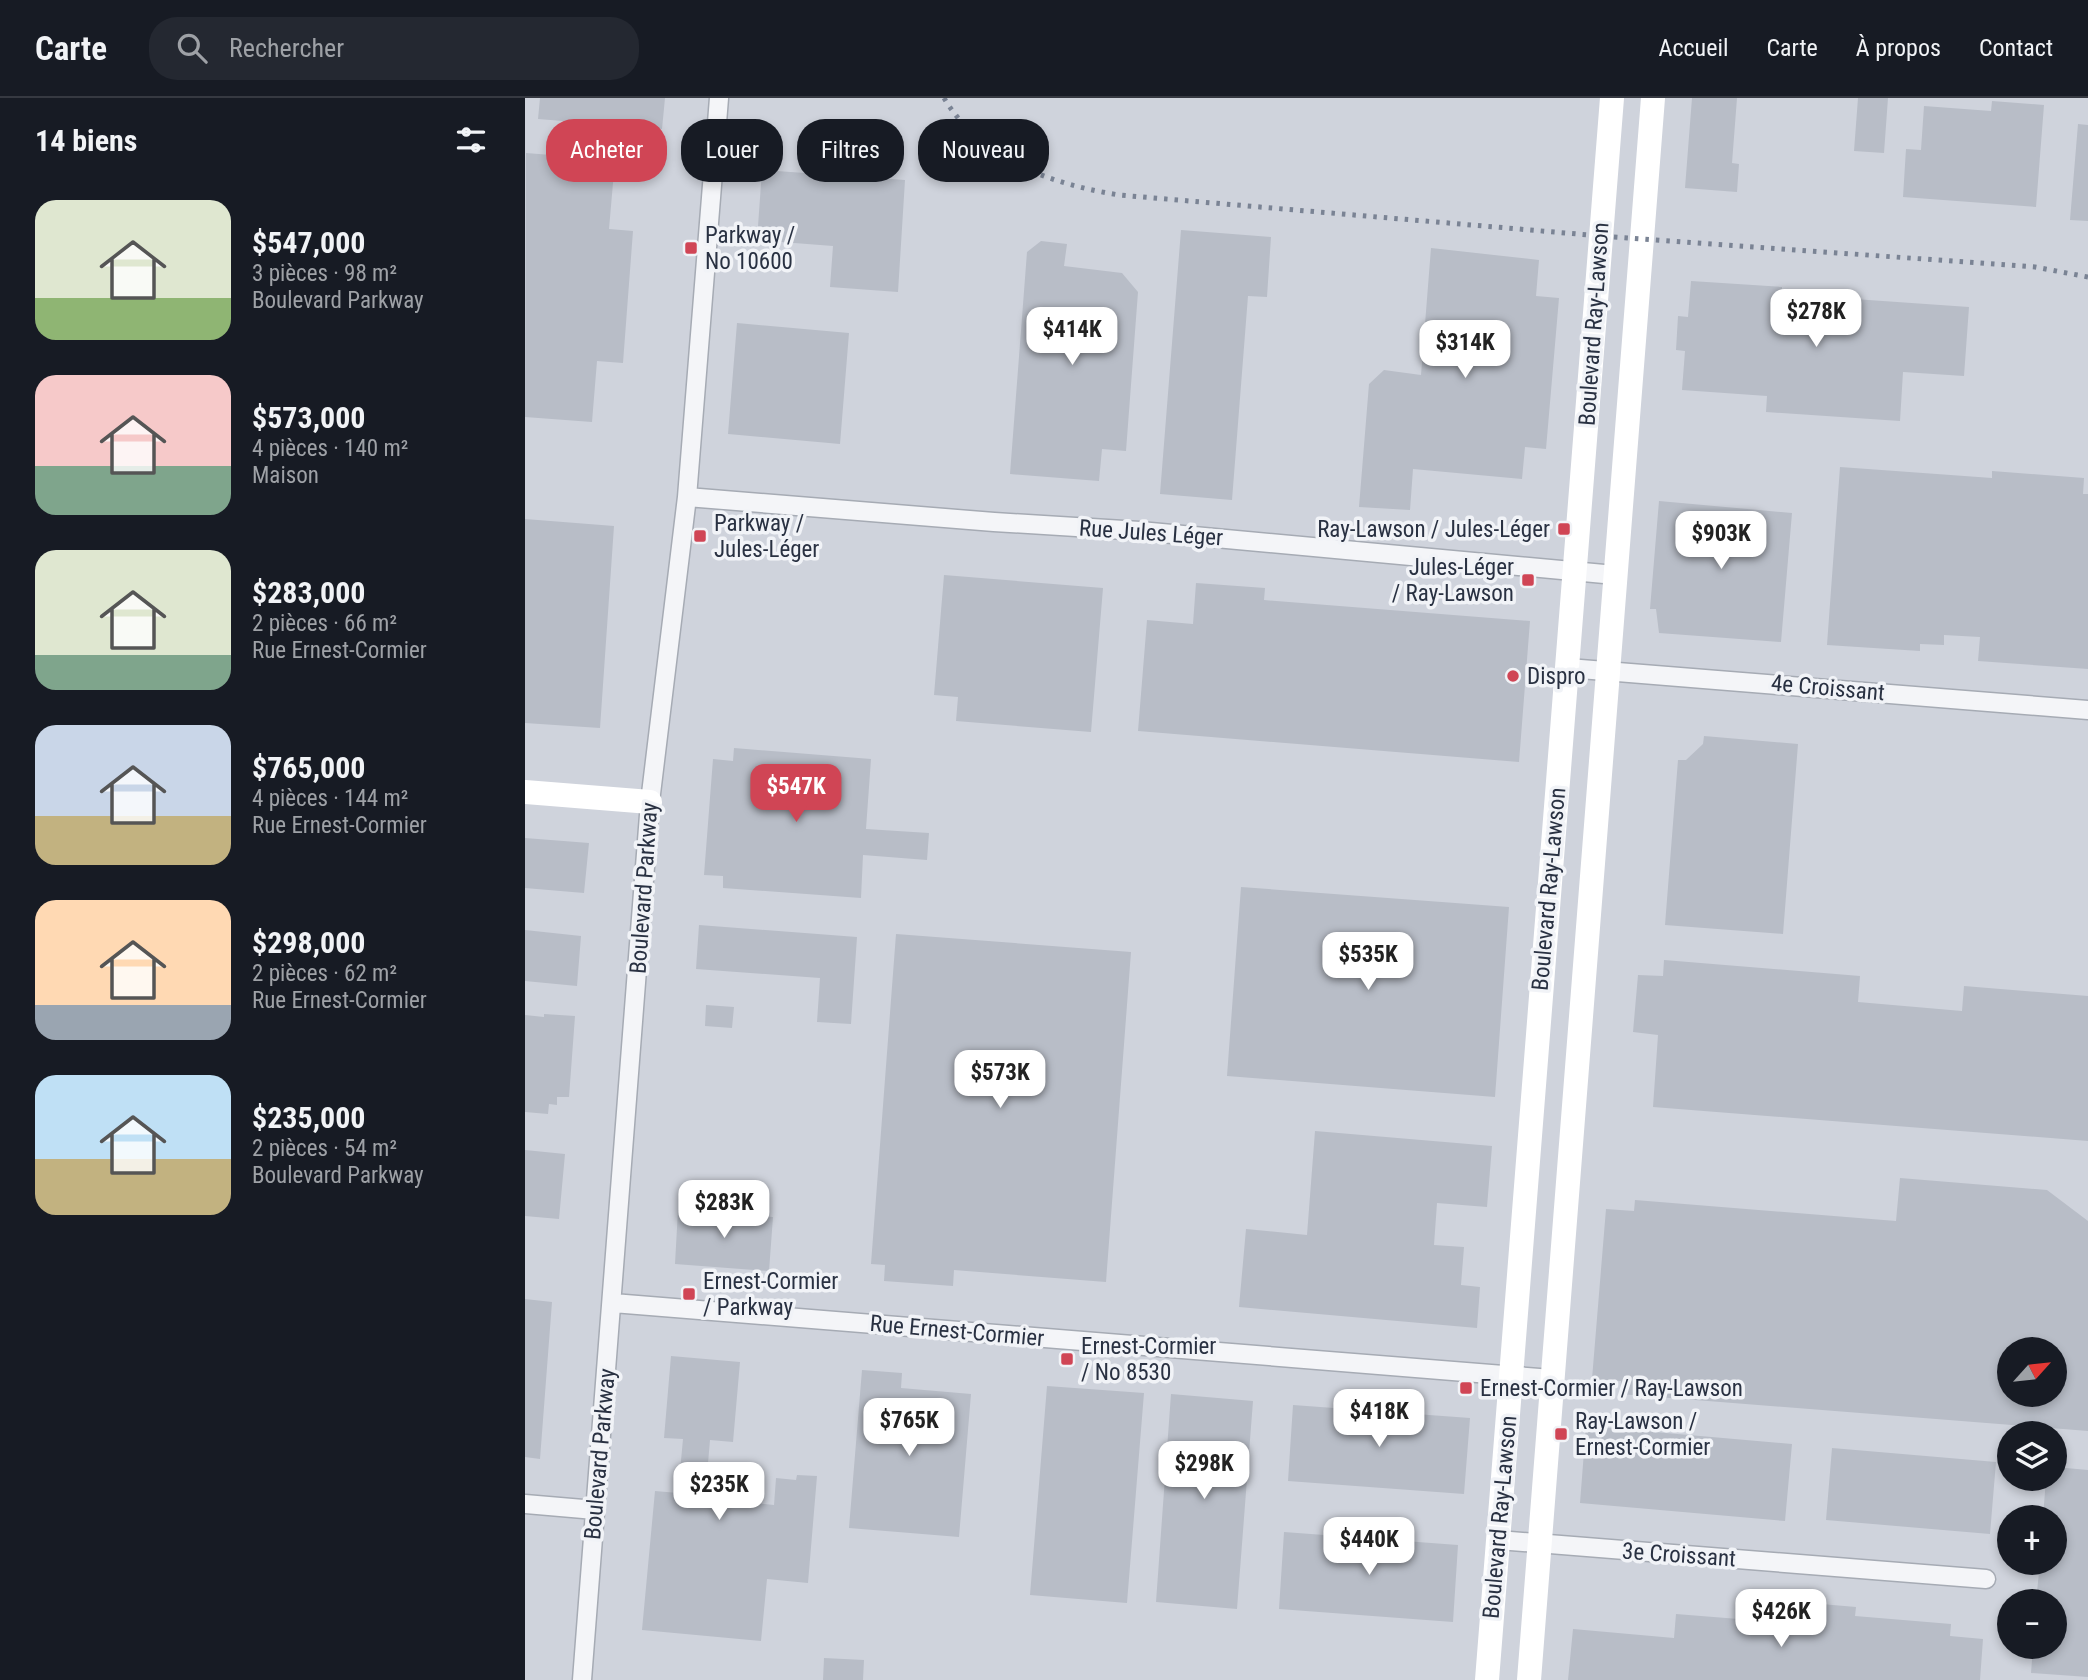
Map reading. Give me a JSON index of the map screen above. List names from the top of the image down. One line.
{"streets":{"street":["Boulevard Ray-Lawson","Rue Jules Léger","4e Croissant","Boulevard Parkway","Rue Ernest-Cormier","3e Croissant"]},"crossings":[["Boulevard Ray-Lawson","Rue Jules Léger"],["Boulevard Ray-Lawson","4e Croissant"],["Boulevard Ray-Lawson","Rue Ernest-Cormier"],["Boulevard Ray-Lawson","3e Croissant"],["Rue Jules Léger","Boulevard Parkway"],["Boulevard Parkway","Rue Ernest-Cormier"]],"places":{"transit":["Parkway / No 10600","Ray-Lawson / Jules-Léger","Parkway / Jules-Léger","Jules-Léger / Ray-Lawson","Ernest-Cormier / Parkway","Ernest-Cormier / No 8530","Ernest-Cormier / Ray-Lawson","Ray-Lawson / Ernest-Cormier"],"other":["Dispro"]},"north":"top right","page":{"header":"Carte","search":"Rechercher","nav":["Accueil","Carte","À propos","Contact"],"heading":"14 biens","chip":["Acheter","Louer","Filtres","Nouveau"],"list":[{"name":"$547,000","note":"3 pièces · 98 m² · Boulevard Parkway"},{"name":"$573,000","note":"4 pièces · 140 m² · Maison"},{"name":"$283,000","note":"2 pièces · 66 m² · Rue Ernest-Cormier"},{"name":"$765,000","note":"4 pièces · 144 m² · Rue Ernest-Cormier"},{"name":"$298,000","note":"2 pièces · 62 m² · Rue Ernest-Cormier"},{"name":"$235,000","note":"2 pièces · 54 m² · Boulevard Parkway"}],"price":["$278K","$414K","$314K","$903K","$547K","$535K","$573K","$283K","$418K","$765K","$298K","$235K","$440K","$426K"],"map_buttons":["+","−"]}}
